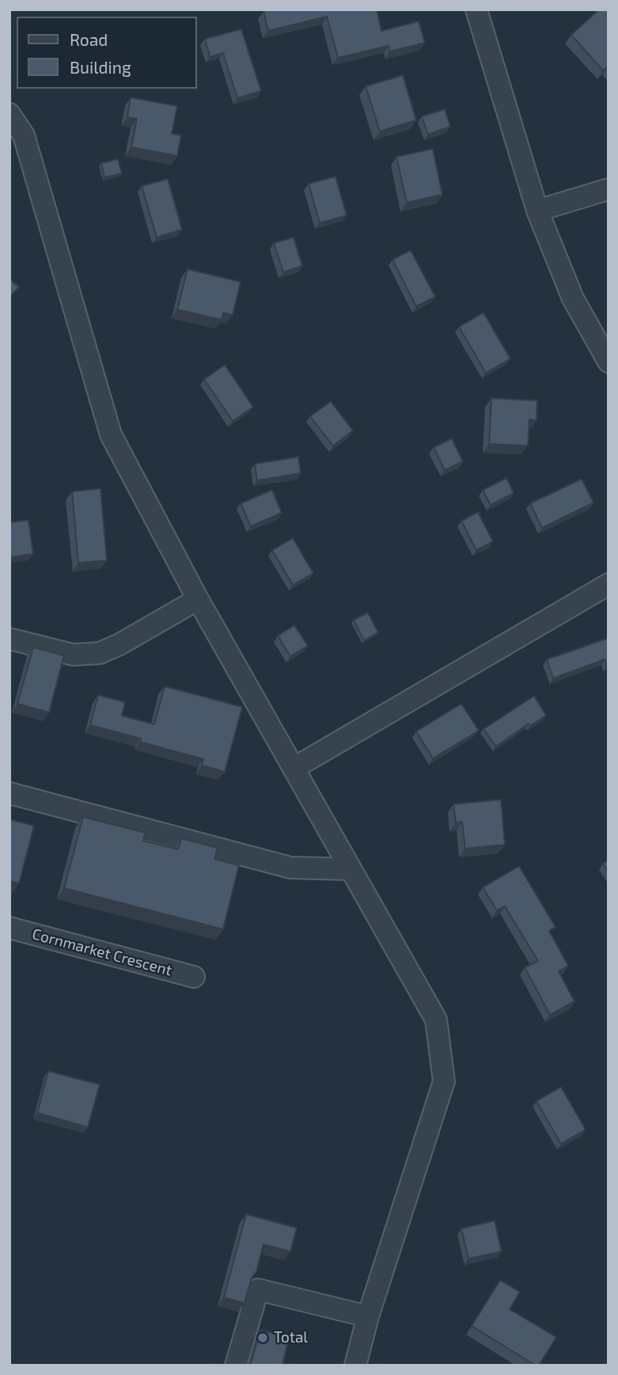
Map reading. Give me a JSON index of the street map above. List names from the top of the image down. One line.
{"streets":{"street":["Cornmarket Crescent"]},"places":["Total"],"legend":["Road","Building"]}
